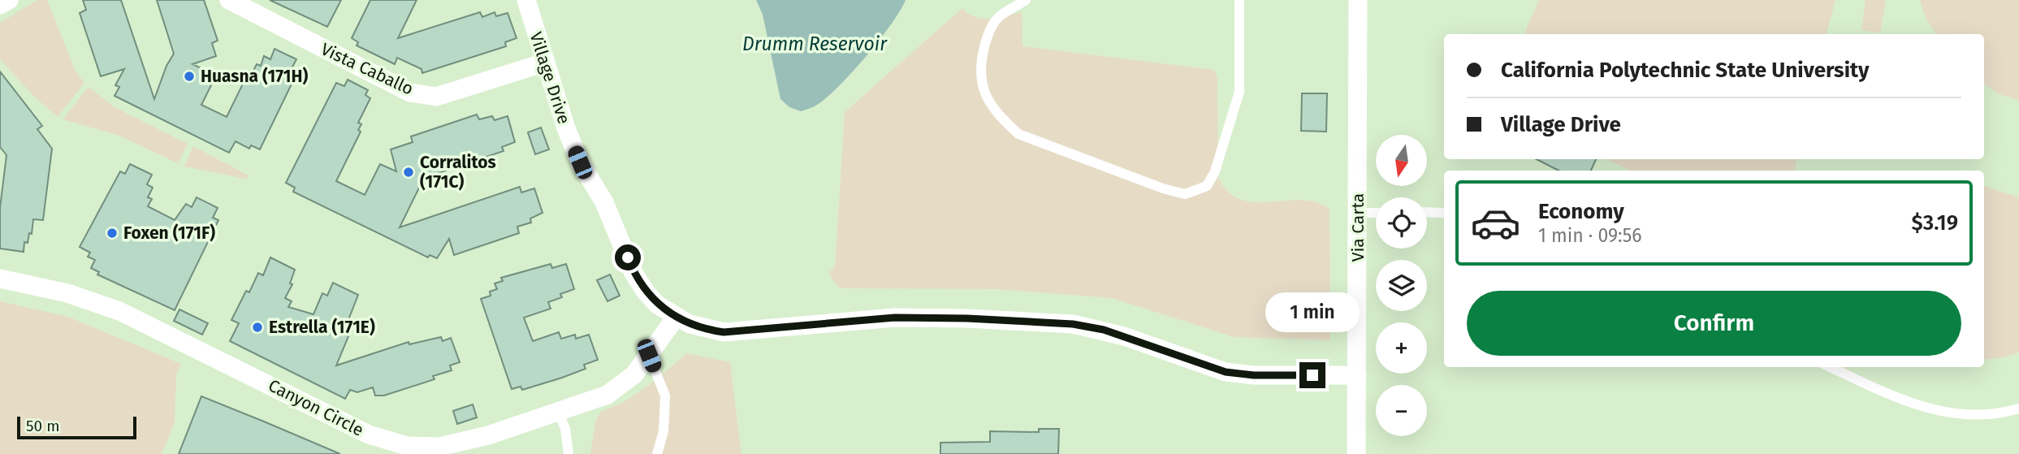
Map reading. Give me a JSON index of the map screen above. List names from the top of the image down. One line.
{"streets":{"street":["Vista Caballo","Village Drive","Via Carta","Canyon Circle"]},"crossings":[["Vista Caballo","Village Drive"],["Village Drive","Via Carta"],["Village Drive","Canyon Circle"]],"water":["Drumm Reservoir"],"places":["Huasna (171H)","Corralitos (171C)","Foxen (171F)","Estrella (171E)"],"scale_bar":"50 m","north":"bottom","page":{"banner":["California Polytechnic State University","Village Drive"],"map_buttons":["+","−"],"list":[{"name":"Economy","note":"1 min · 09:56","value":"$3.19"}],"buttons":"Confirm","bubble":"1 min","scale":"50 m"}}
